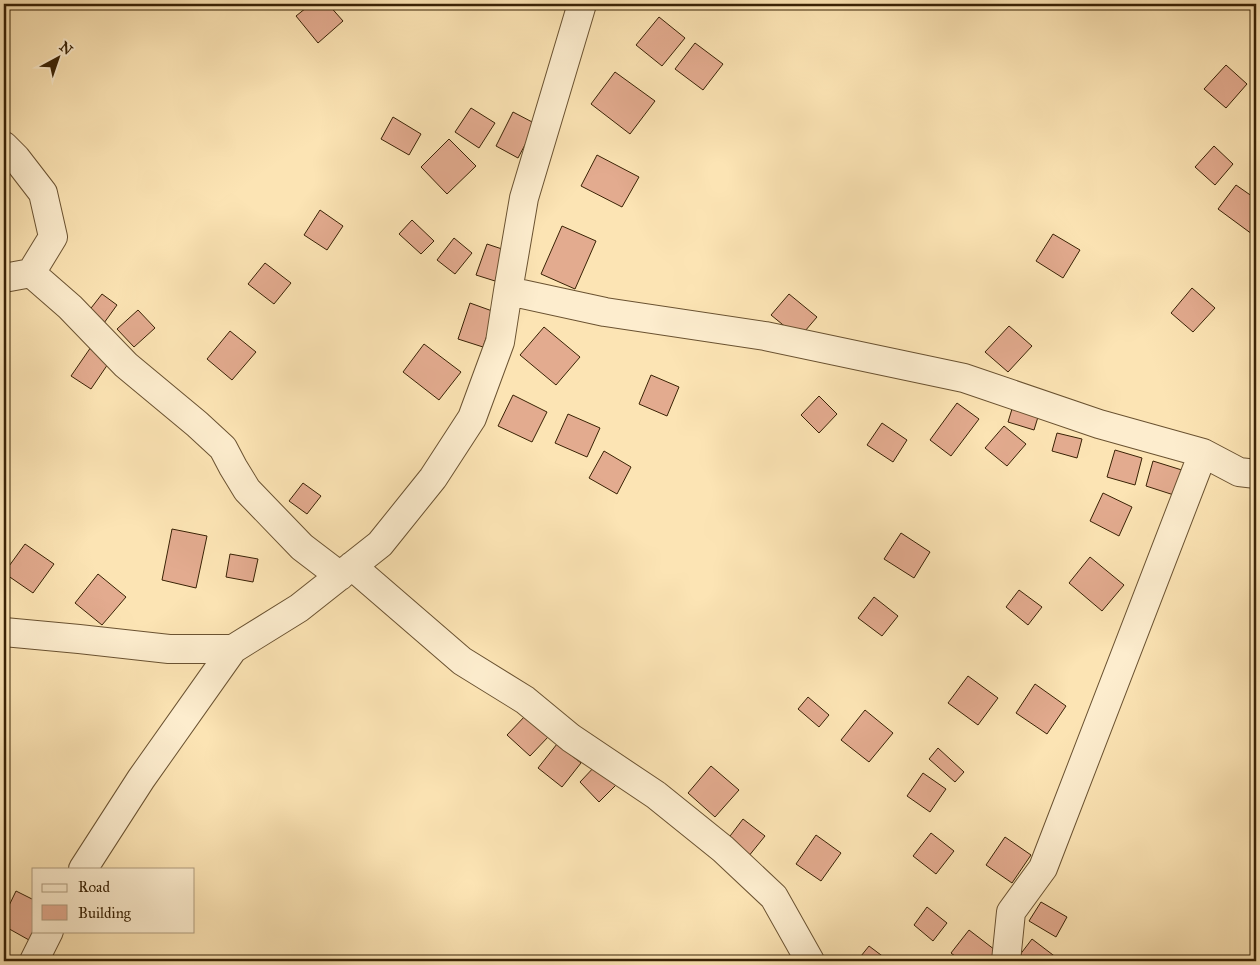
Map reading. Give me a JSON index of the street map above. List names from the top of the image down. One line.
{"legend":["Road","Building"],"north":"top right"}
